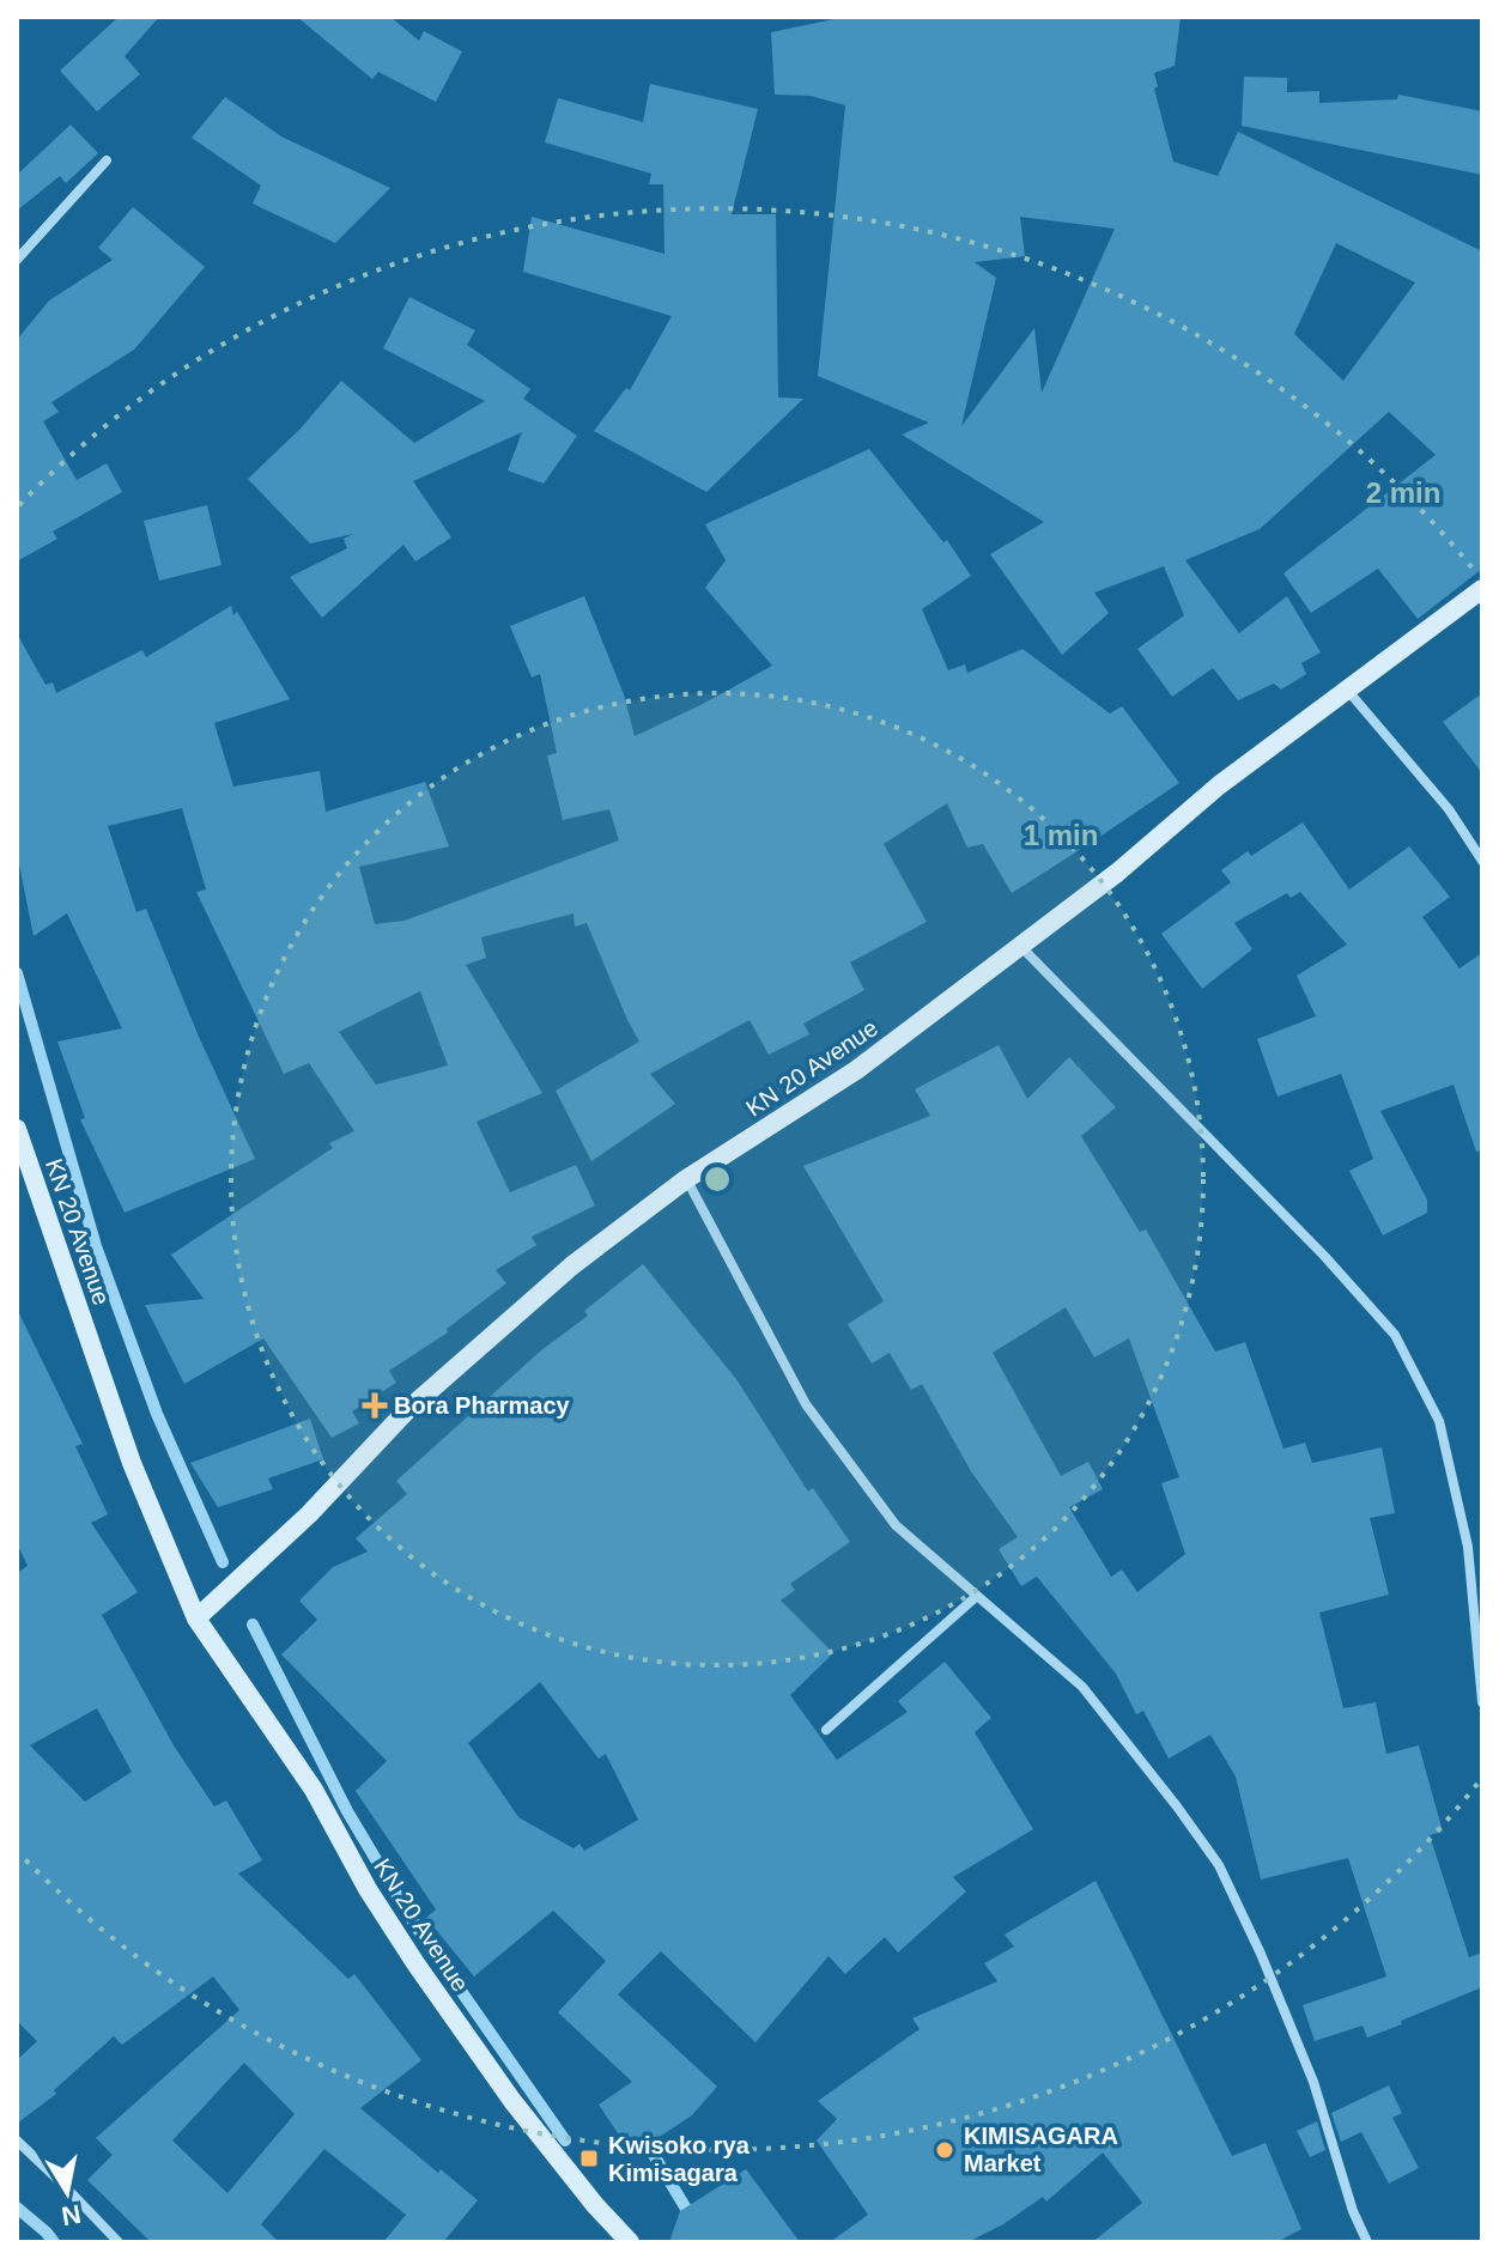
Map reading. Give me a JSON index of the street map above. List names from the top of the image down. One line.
{"streets":{"street":["KN 20 Avenue"]},"places":{"health":["Bora Pharmacy"],"other":["KIMISAGARA Market"],"transit":["Kwisoko rya Kimisagara"]},"north":"bottom","rings":["2 min","1 min"]}
